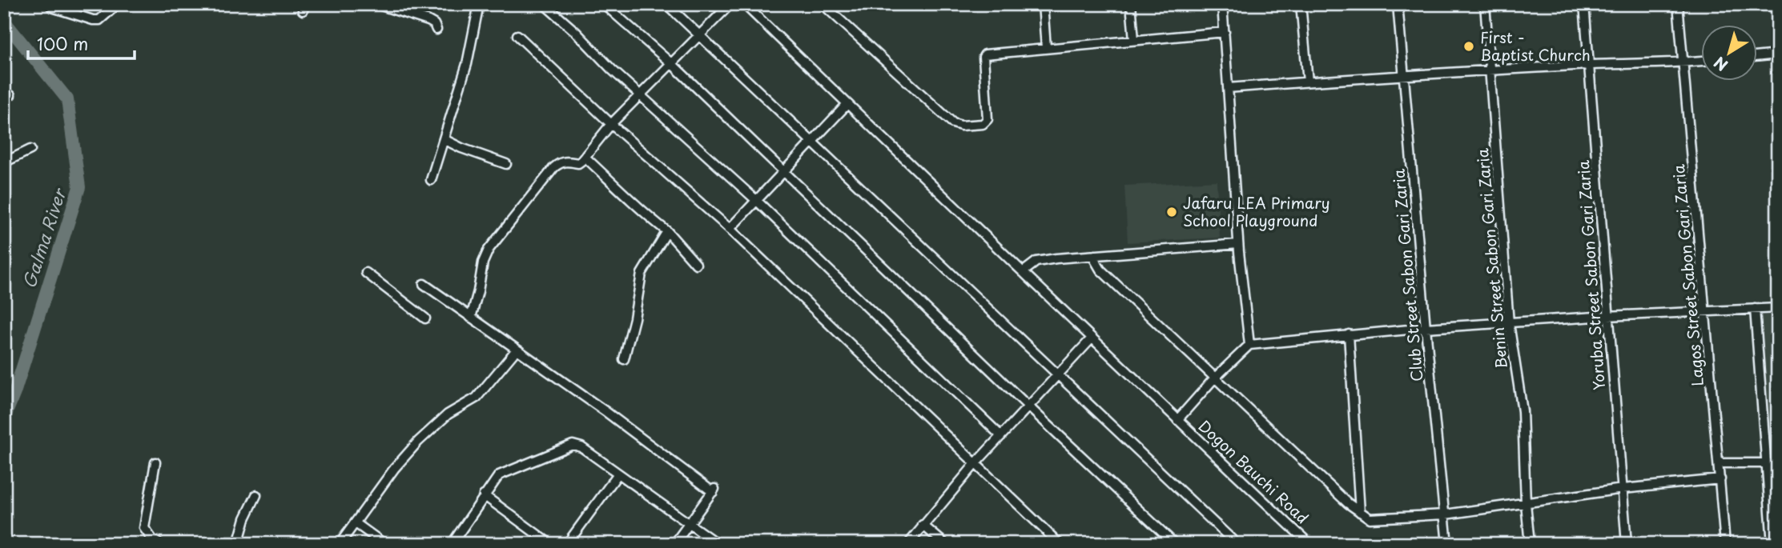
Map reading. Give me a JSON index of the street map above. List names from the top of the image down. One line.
{"streets":{"street":["Benin Street Sabon Gari Zaria","Club Street Sabon Gari Zaria","Yoruba Street Sabon Gari Zaria","Lagos Street Sabon Gari Zaria","Dogon Bauchi Road"]},"water":["Galma River"],"places":["First - Baptist Church","Jafaru LEA Primary School Playground"],"scale_bar":"100 m","north":"bottom left"}
